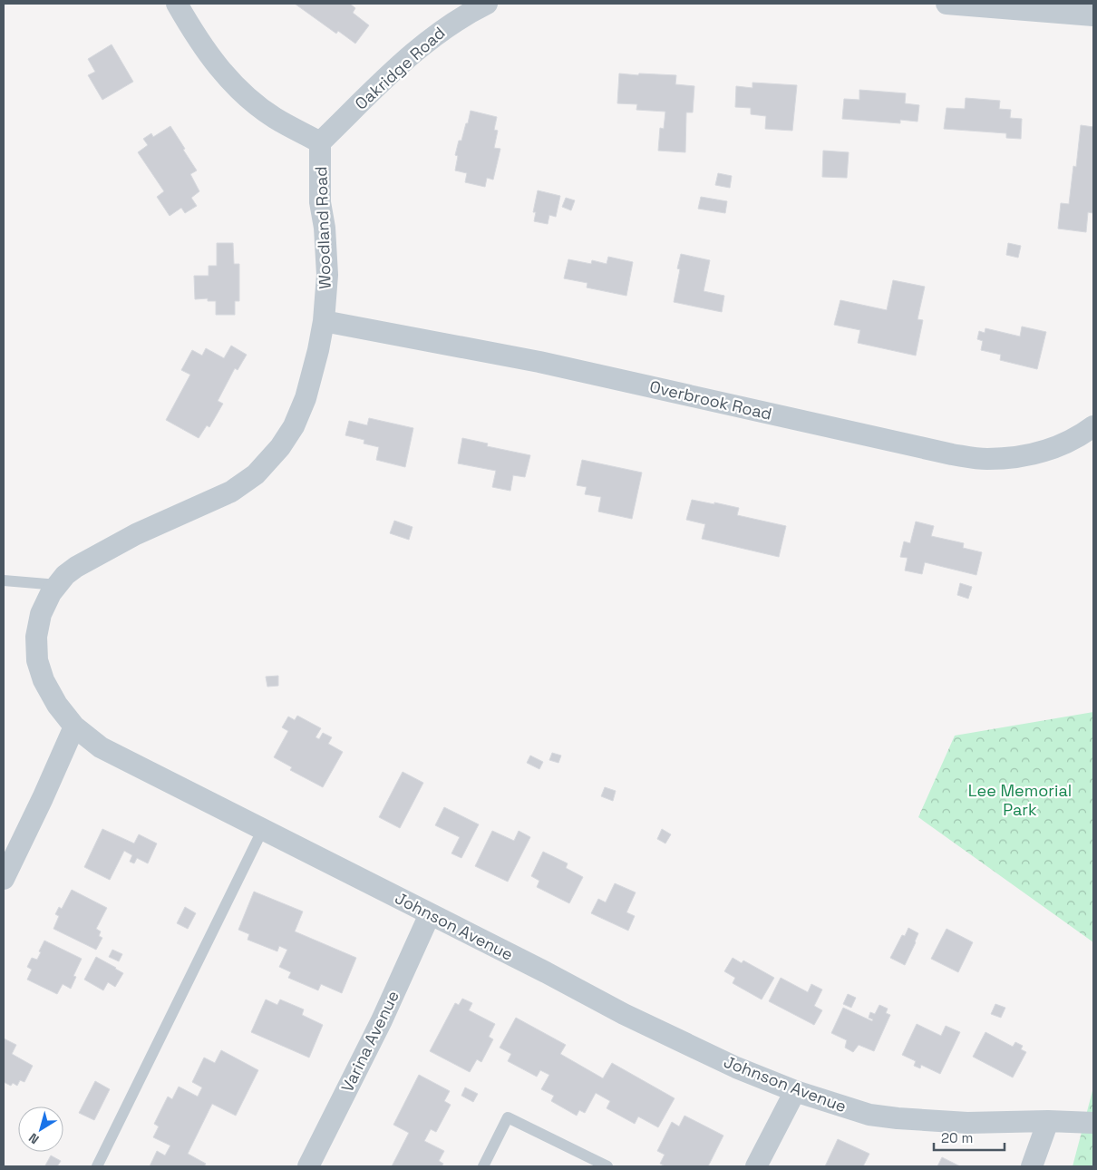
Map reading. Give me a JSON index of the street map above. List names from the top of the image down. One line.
{"streets":{"street":["Oakridge Road","Woodland Road","Overbrook Road","Johnson Avenue","Varina Avenue"]},"crossings":[["Oakridge Road","Woodland Road"],["Woodland Road","Overbrook Road"],["Woodland Road","Johnson Avenue"],["Johnson Avenue","Varina Avenue"]],"parks":["Lee Memorial Park"],"scale_bar":"20 m","north":"bottom left"}
